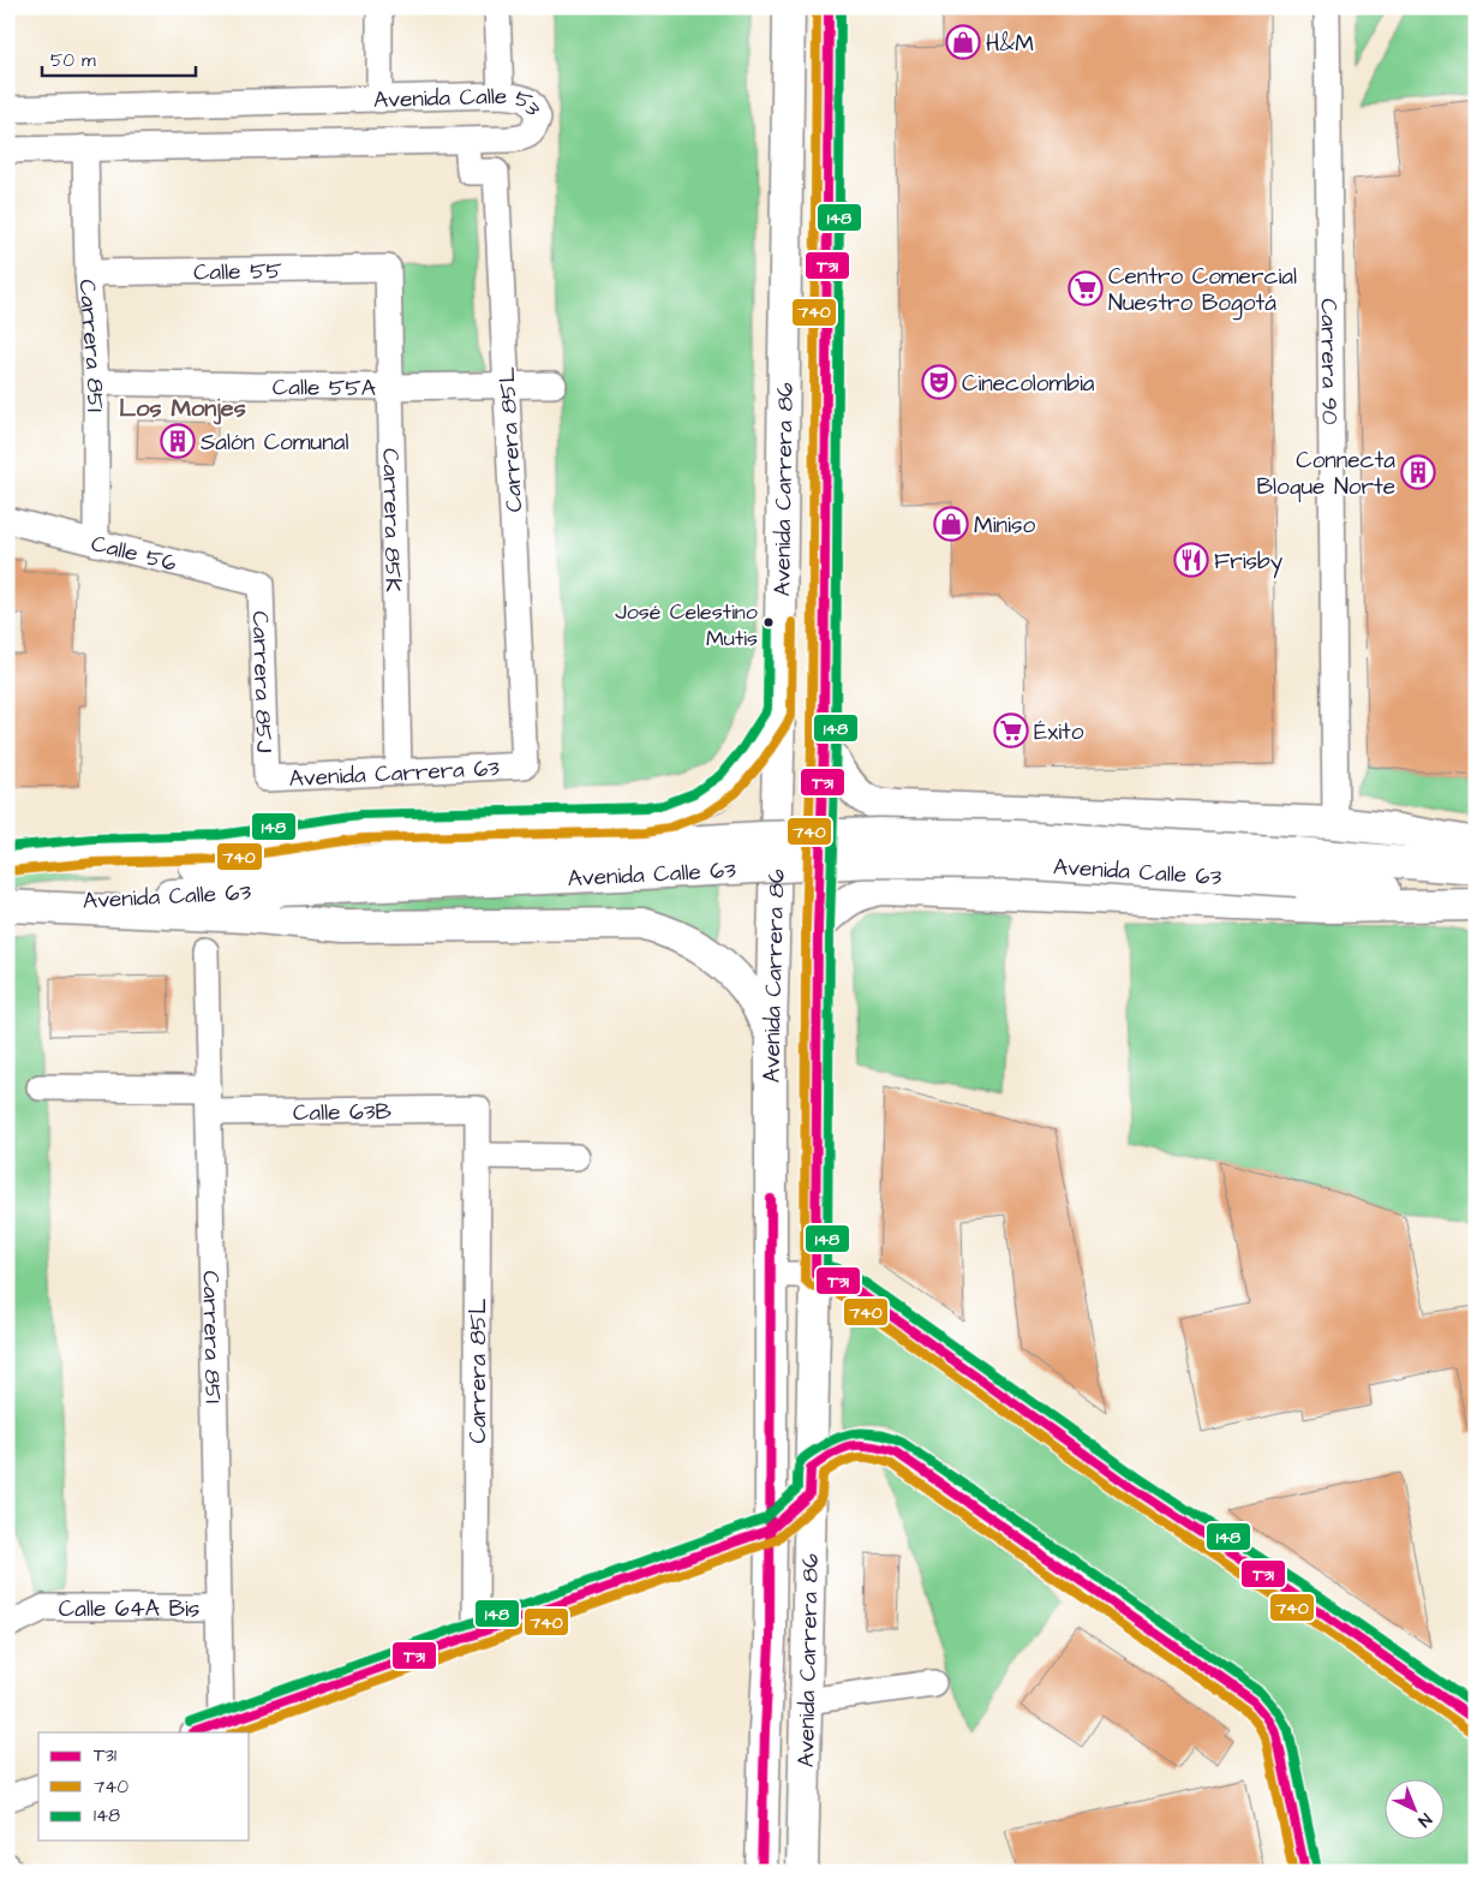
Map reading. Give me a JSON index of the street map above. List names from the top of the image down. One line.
{"streets":{"main road":["Avenida Carrera 86","Avenida Calle 63"],"street":["Avenida Calle 53","Calle 55","Carrera 85I","Carrera 90","Calle 55A","Carrera 85L","Carrera 85K","Calle 56","Carrera 85J","Avenida Carrera 63","Calle 63B","Calle 64A Bis"]},"crossings":[["Avenida Calle 53","Carrera 85I"],["Avenida Calle 53","Carrera 85L"],["Calle 55","Carrera 85I"],["Calle 55","Carrera 85K"],["Carrera 85I","Calle 55A"],["Carrera 85I","Calle 56"],["Carrera 85I","Calle 63B"],["Carrera 85I","Calle 64A Bis"],["Calle 55A","Carrera 85L"],["Calle 55A","Carrera 85K"],["Carrera 85L","Avenida Carrera 63"],["Carrera 85L","Calle 63B"],["Carrera 85K","Avenida Carrera 63"],["Calle 56","Carrera 85J"],["Carrera 85J","Avenida Carrera 63"]],"districts":["Los Monjes"],"places":{"shop":["H&M","Miniso"],"supermarket":["Centro Comercial Nuestro Bogotá","Éxito"],"theatre":["Cinecolombia"],"building":["Salón Comunal","Connecta Bloque Norte"],"restaurant":["Frisby"],"other":["José Celestino Mutis"]},"lines":["transit line T31","transit line 740","transit line 148"],"legend":["T31","740","148"],"scale_bar":"50 m","north":"bottom right"}
